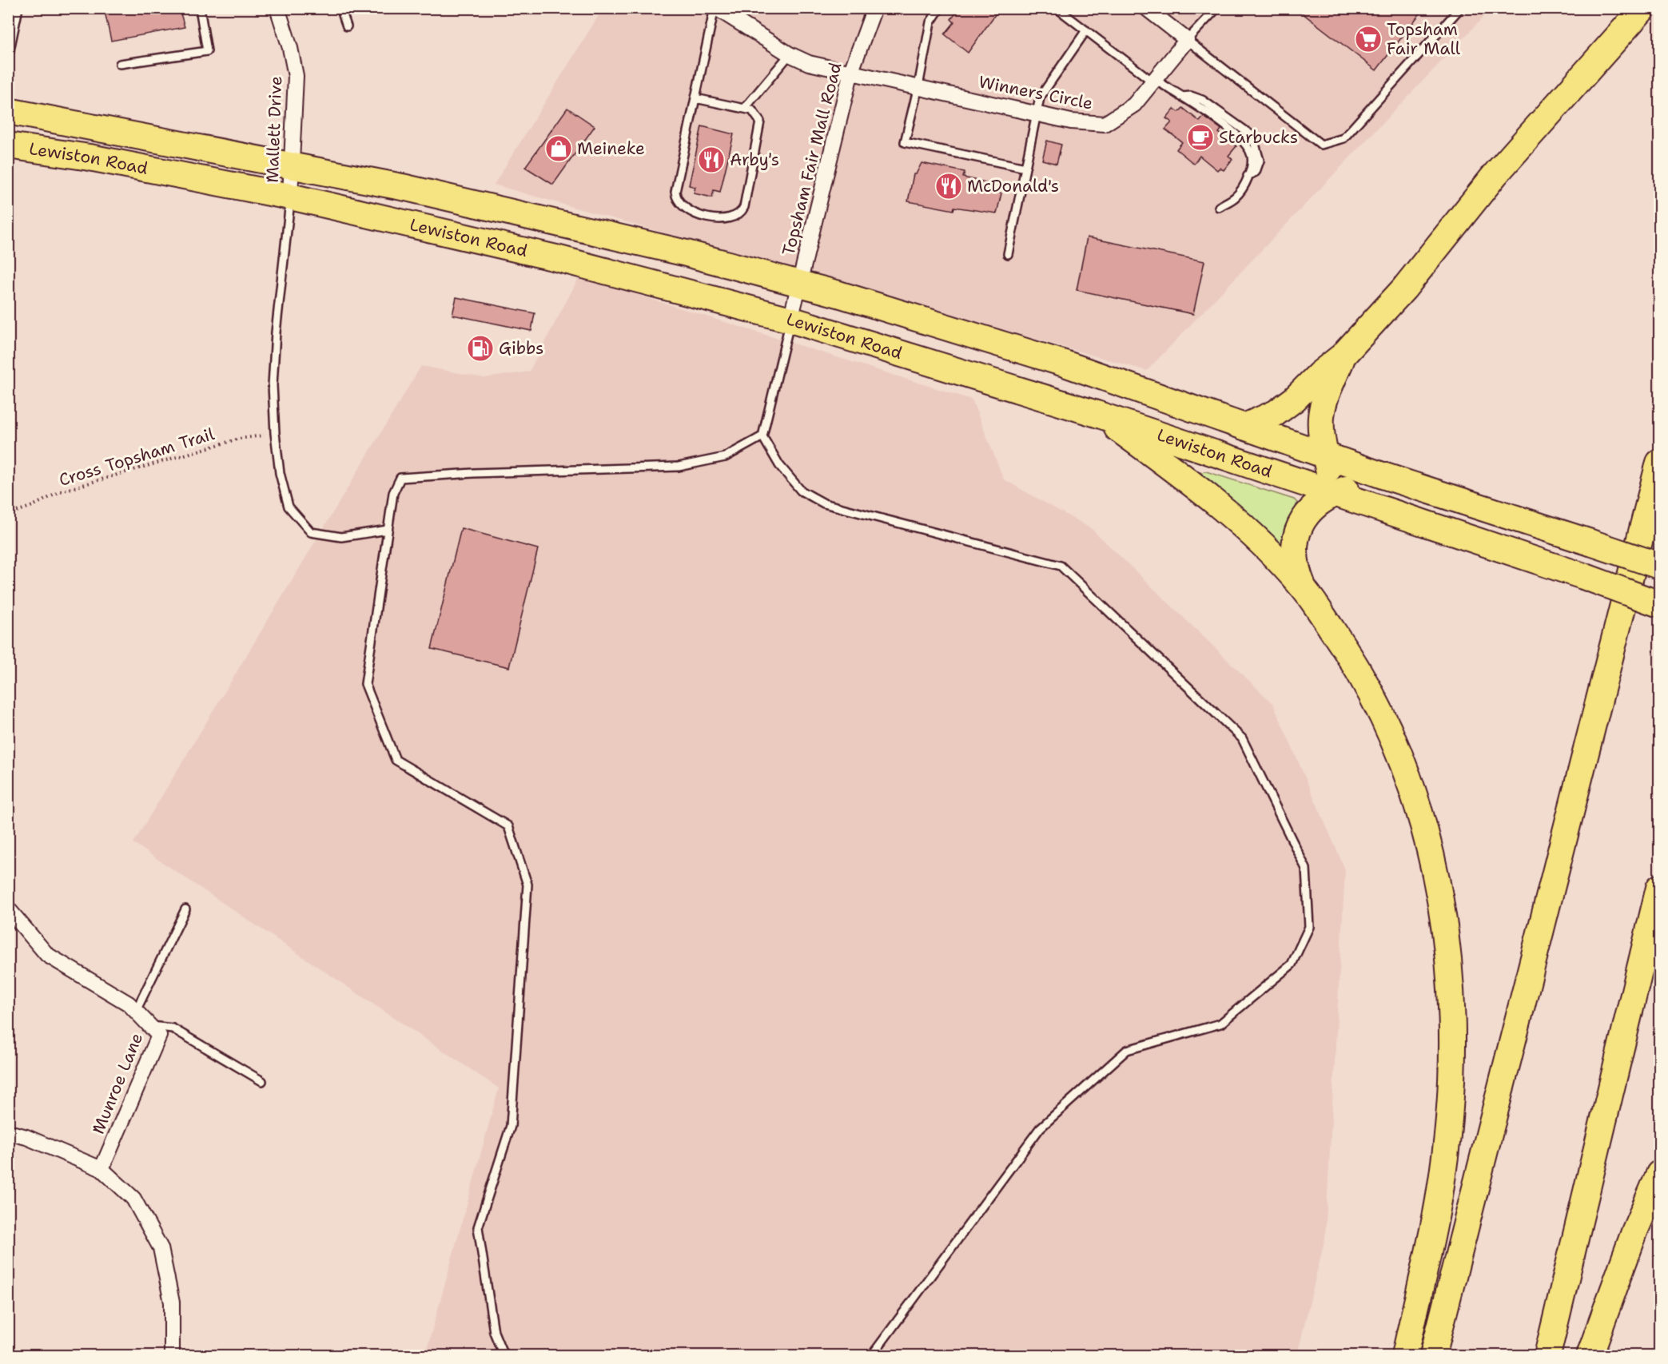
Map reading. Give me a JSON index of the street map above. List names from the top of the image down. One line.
{"streets":{"highway":["Lewiston Road"],"street":["Winners Circle","Mallett Drive","Topsham Fair Mall Road","Munroe Lane"],"path":["Cross Topsham Trail"]},"crossings":[["Winners Circle","Topsham Fair Mall Road"],["Mallett Drive","Lewiston Road"],["Lewiston Road","Topsham Fair Mall Road"]],"places":{"supermarket":["Topsham Fair Mall"],"cafe":["Starbucks"],"shop":["Meineke"],"restaurant":["Arby's","McDonald's"],"fuel station":["Gibbs"]}}
